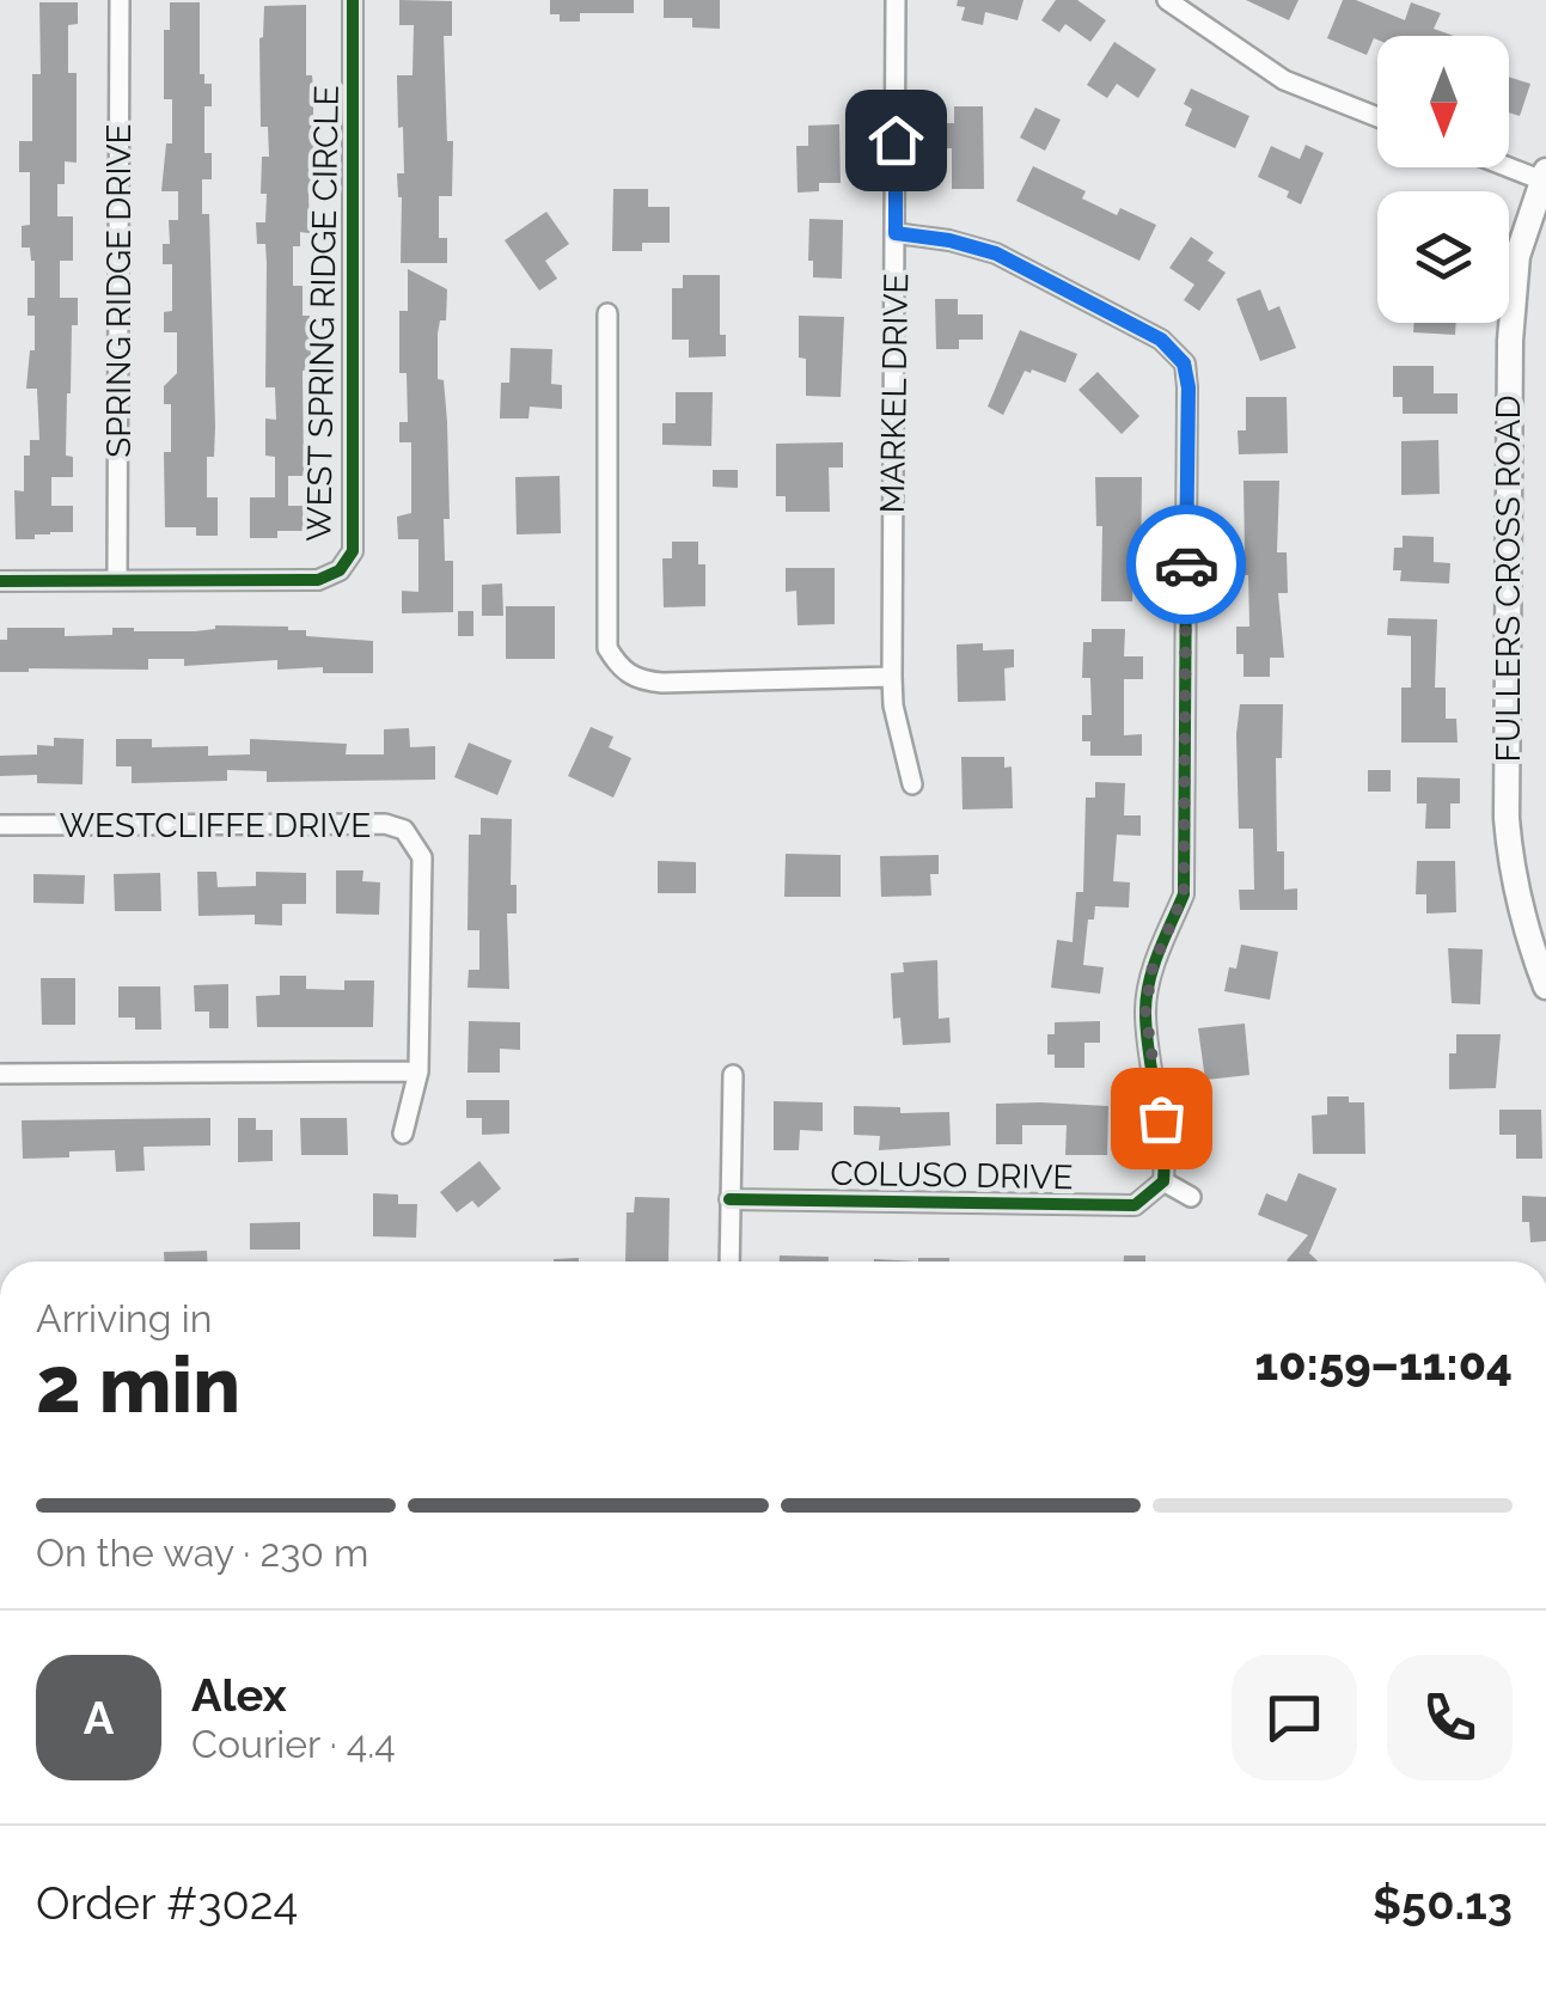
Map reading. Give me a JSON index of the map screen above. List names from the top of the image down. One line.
{"streets":{"street":["SPRING RIDGE DRIVE","WEST SPRING RIDGE CIRCLE","MARKEL DRIVE","FULLERS CROSS ROAD","WESTCLIFFE DRIVE","COLUSO DRIVE"]},"crossings":[["SPRING RIDGE DRIVE","WEST SPRING RIDGE CIRCLE"]],"north":"bottom","page":{"heading":["2 min","Arriving in","10:59–11:04"],"panel":["Alex","Courier · 4.4","Order #3024","$50.13"],"bar":"On the way · 230 m","round":"A"}}
